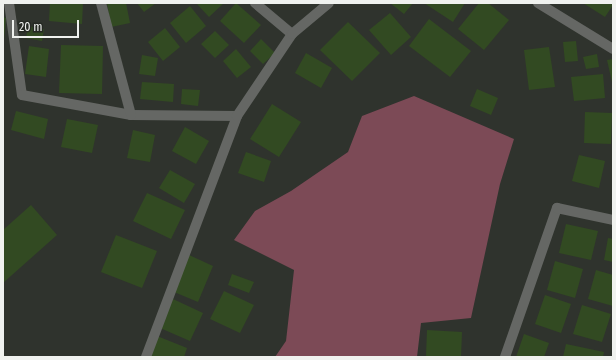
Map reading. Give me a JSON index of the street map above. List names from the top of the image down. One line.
{"scale_bar":"20 m"}
